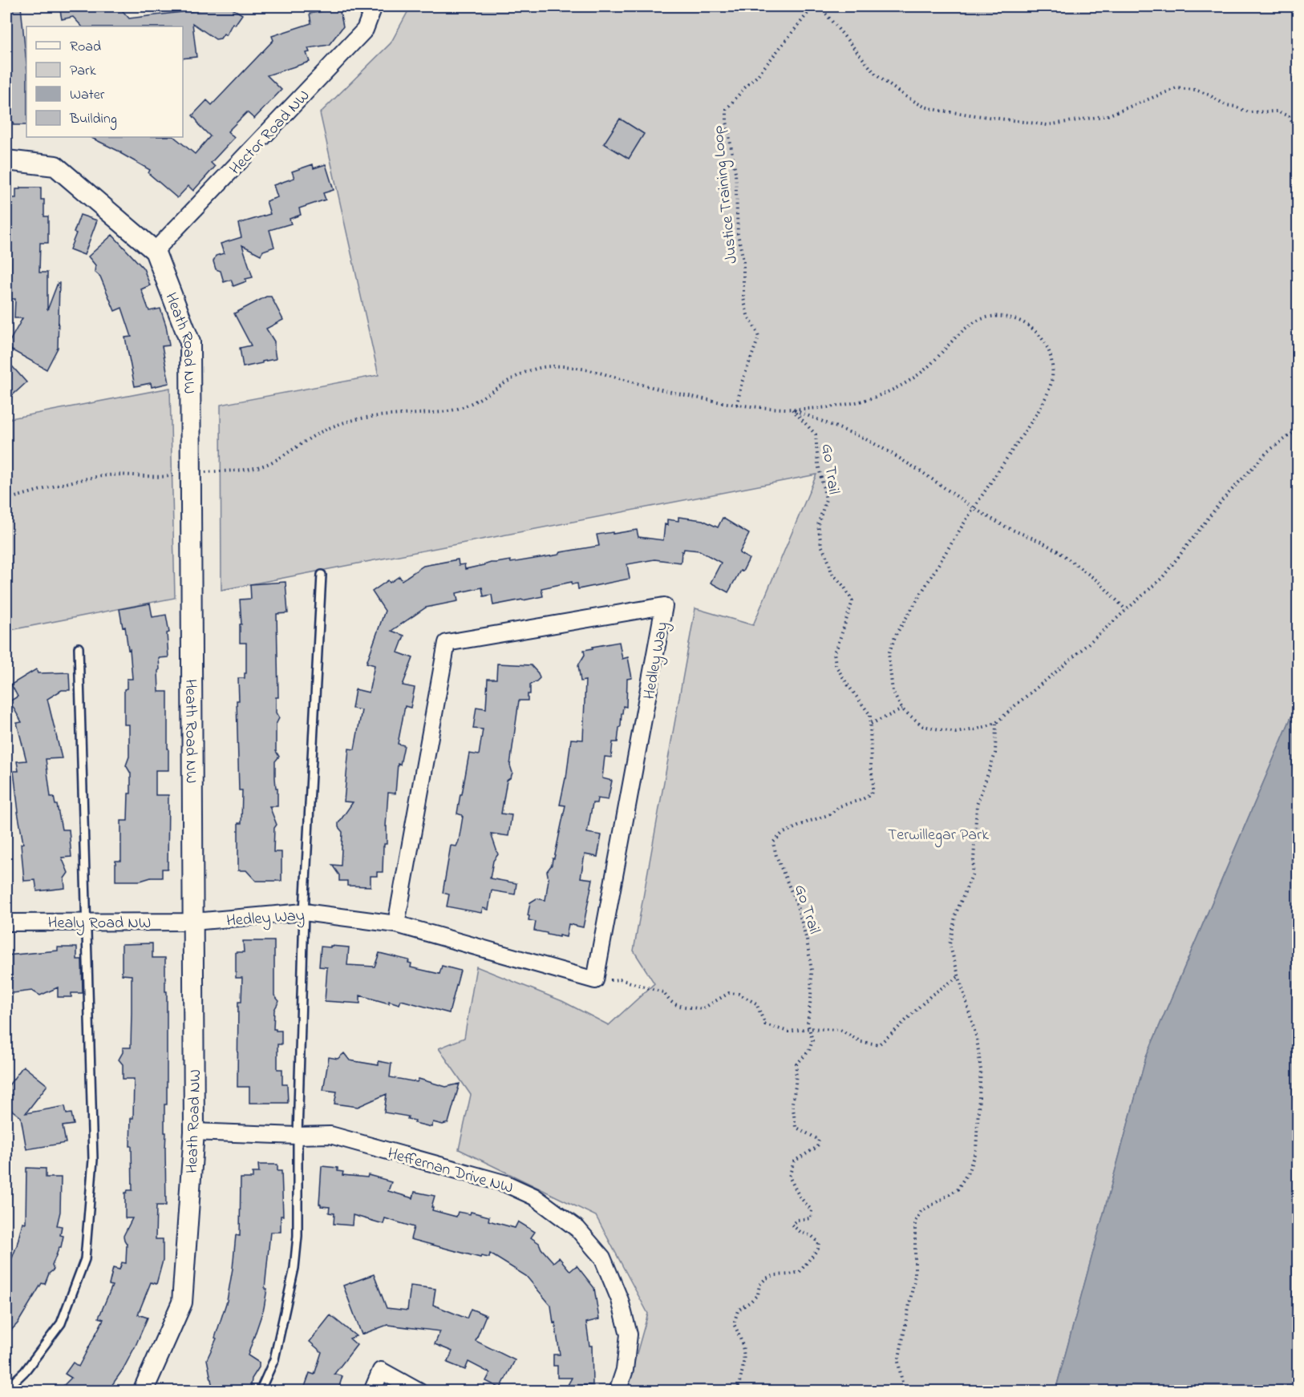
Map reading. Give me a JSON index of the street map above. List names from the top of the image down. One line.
{"streets":{"street":["Hector Road NW","Heath Road NW","Hedley Way","Healy Road NW","Heffernan Drive NW"],"path":["Justice Training Loop","Go Trail"]},"crossings":[["Hector Road NW","Heath Road NW"],["Heath Road NW","Hedley Way"],["Heath Road NW","Healy Road NW"],["Heath Road NW","Heffernan Drive NW"],["Hedley Way","Healy Road NW"]],"parks":["Terwillegar Park"],"legend":["Road","Park","Water","Building"]}
